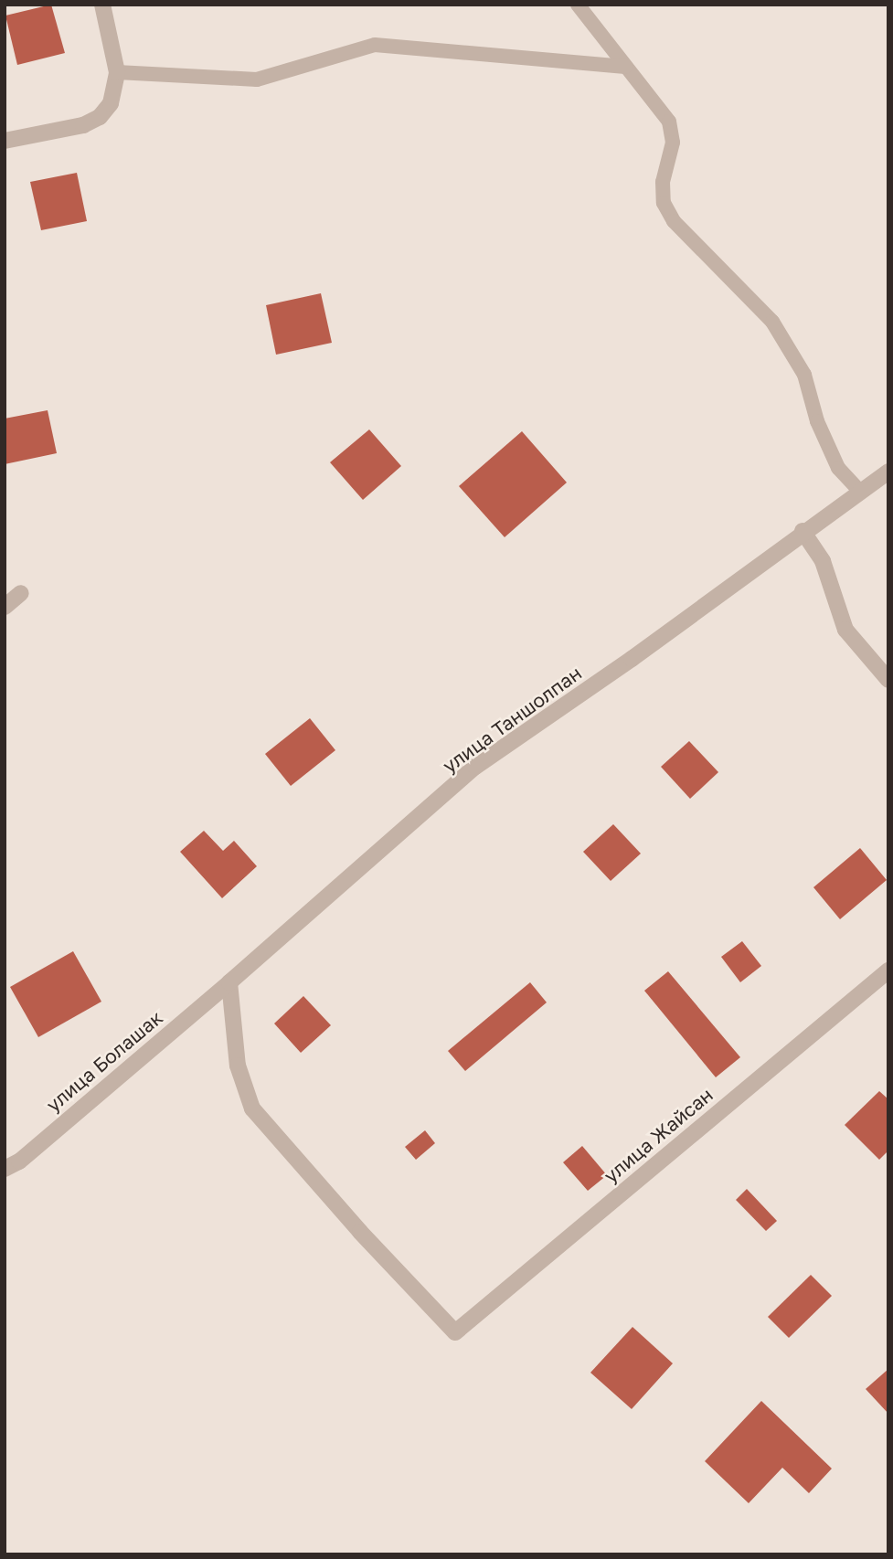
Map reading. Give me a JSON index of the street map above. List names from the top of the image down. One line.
{"streets":{"street":["улица Таншолпан","улица Болашак","улица Жайсан"]},"crossings":[["улица Таншолпан","улица Болашак"],["улица Таншолпан","улица Жайсан"],["улица Болашак","улица Жайсан"]]}
